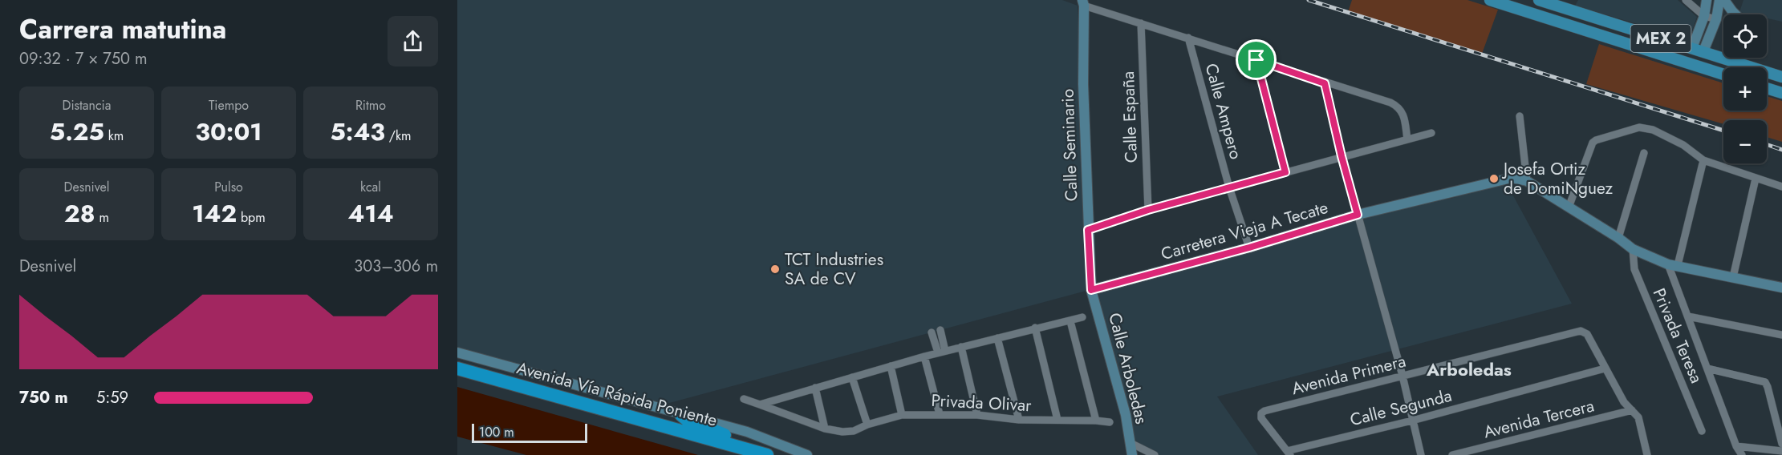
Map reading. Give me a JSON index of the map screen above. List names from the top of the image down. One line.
{"streets":{"highway":["Avenida Vía Rápida Poniente"],"main road":["MEX 2"],"street":["Calle Ampero","Calle España","Calle Seminario","Carretera Vieja A Tecate","Privada Teresa","Calle Arboledas","Avenida Primera","Privada Olivar","Calle Segunda","Avenida Tercera"]},"crossings":[["Calle Ampero","Carretera Vieja A Tecate"],["Calle Seminario","Carretera Vieja A Tecate"],["Calle Seminario","Calle Arboledas"],["Carretera Vieja A Tecate","Privada Teresa"],["Carretera Vieja A Tecate","Calle Arboledas"],["Avenida Primera","Calle Segunda"]],"districts":["Arboledas"],"places":["Josefa Ortiz de DomiNguez","TCT Industries SA de CV"],"scale_bar":"100 m","page":{"heading":["Carrera matutina","09:32 · 7 × 750 m"],"map_buttons":["+","−"],"stats":[["Distancia","5.25 km"],["Tiempo","30:01"],["Ritmo","5:43 /km"],["Desnivel","28 m"],["Pulso","142 bpm"],["kcal","414"]],"chart":["Desnivel","303–306 m"],"list":[{"name":"750 m","note":"5:59"}],"scale":"100 m"}}
